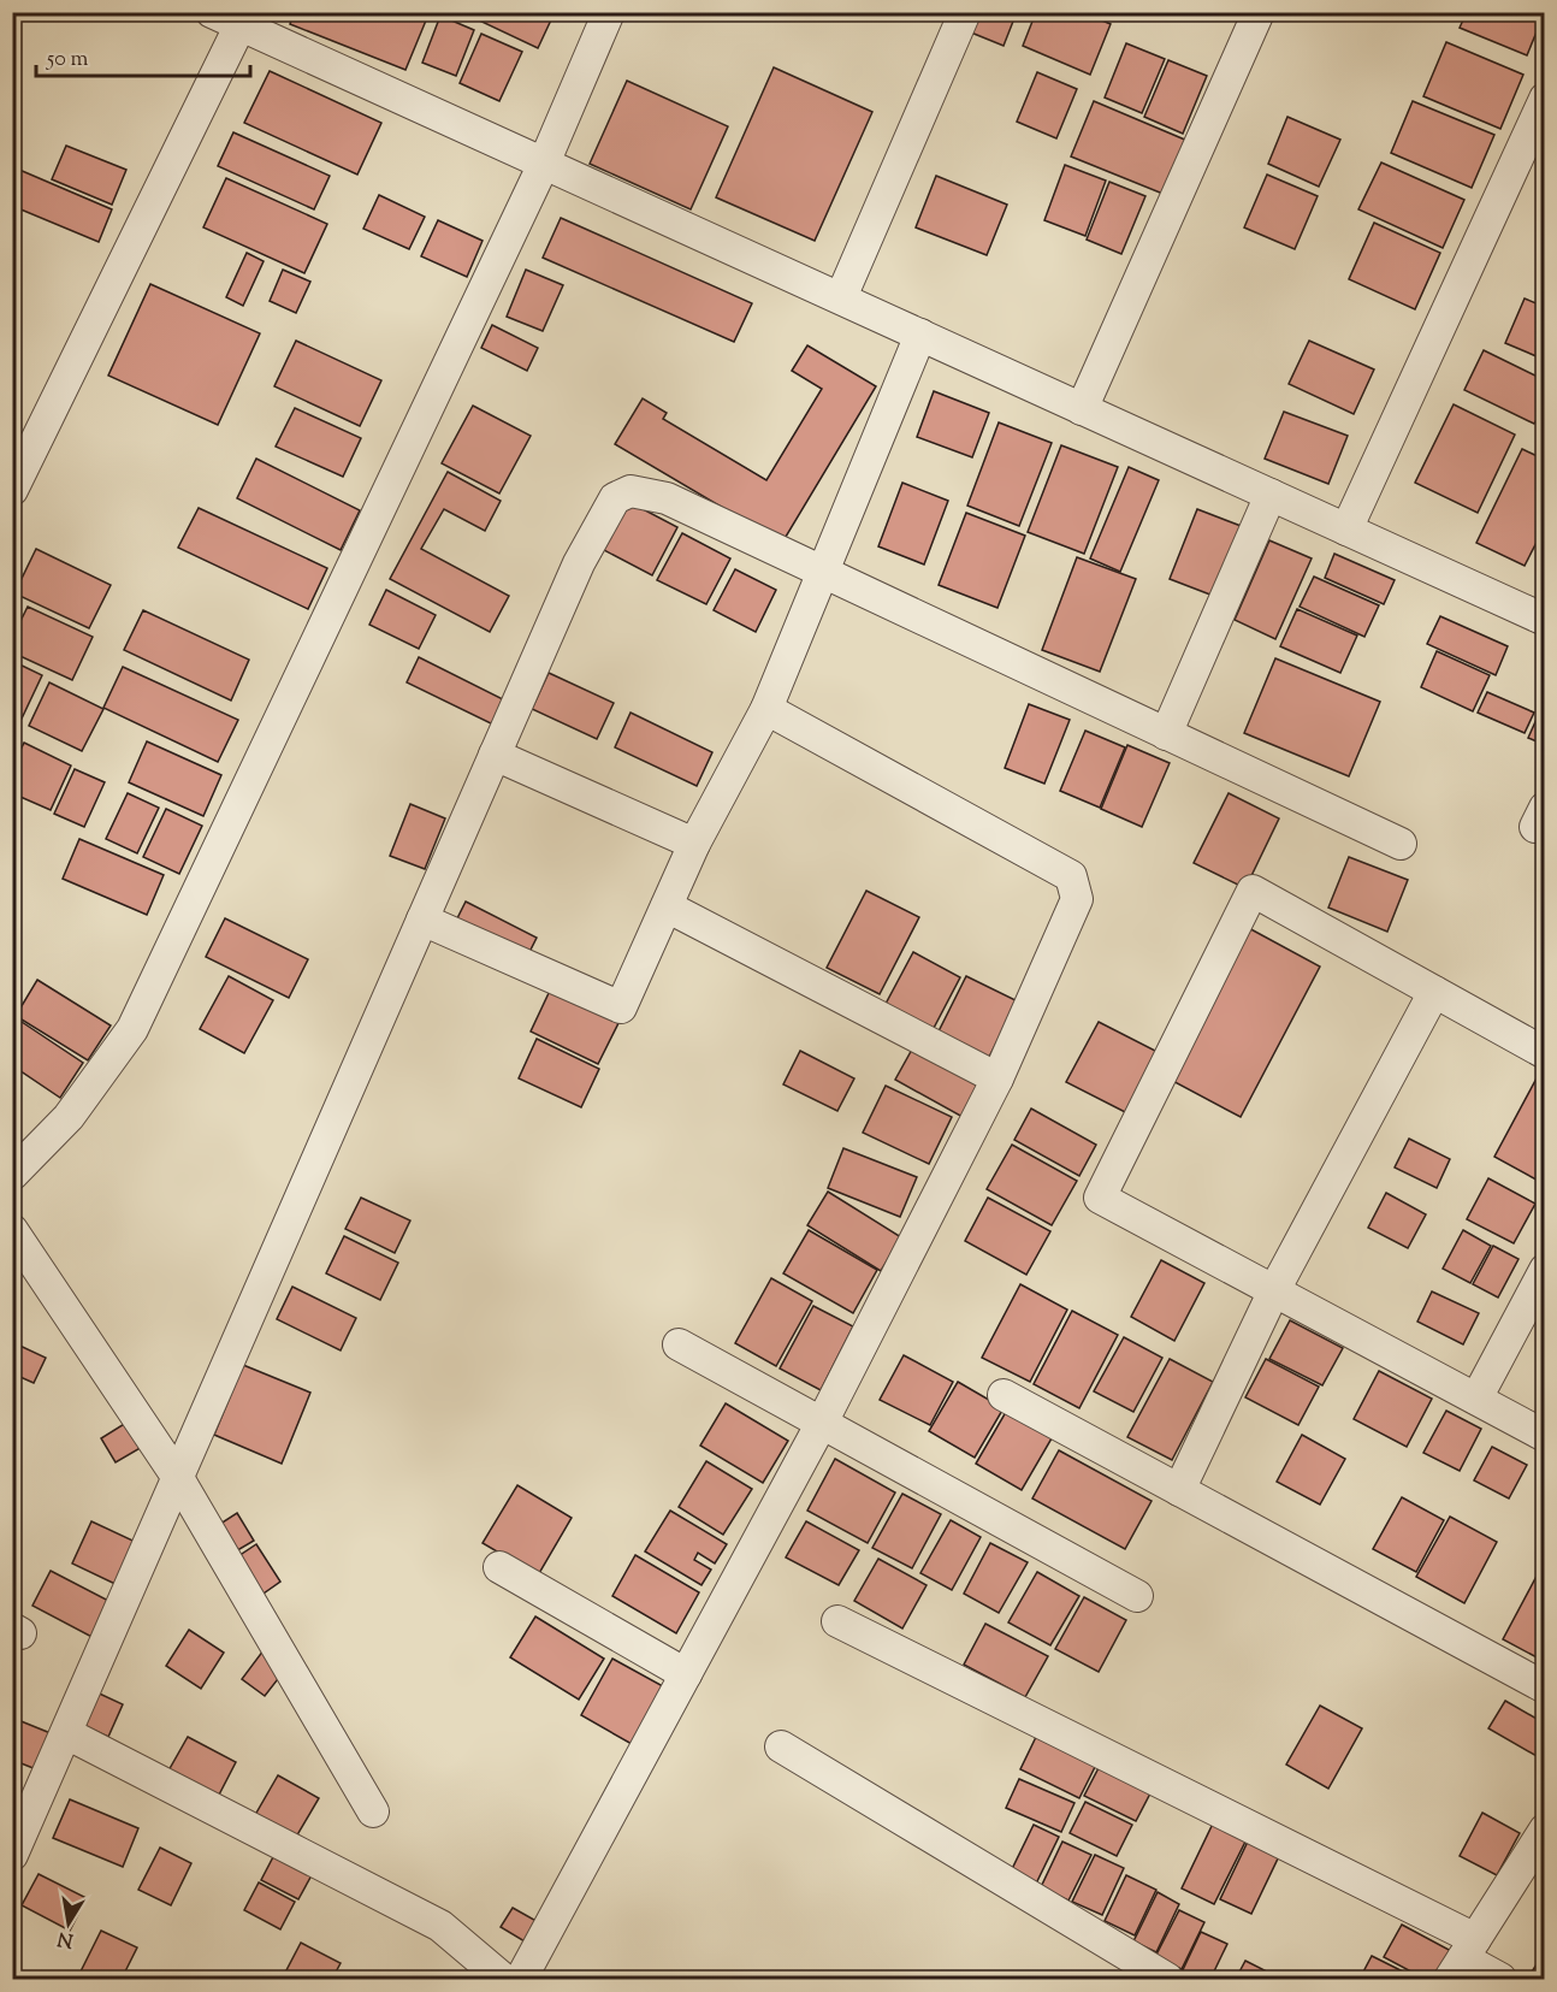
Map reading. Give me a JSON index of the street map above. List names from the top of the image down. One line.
{"scale_bar":"50 m","north":"bottom"}
